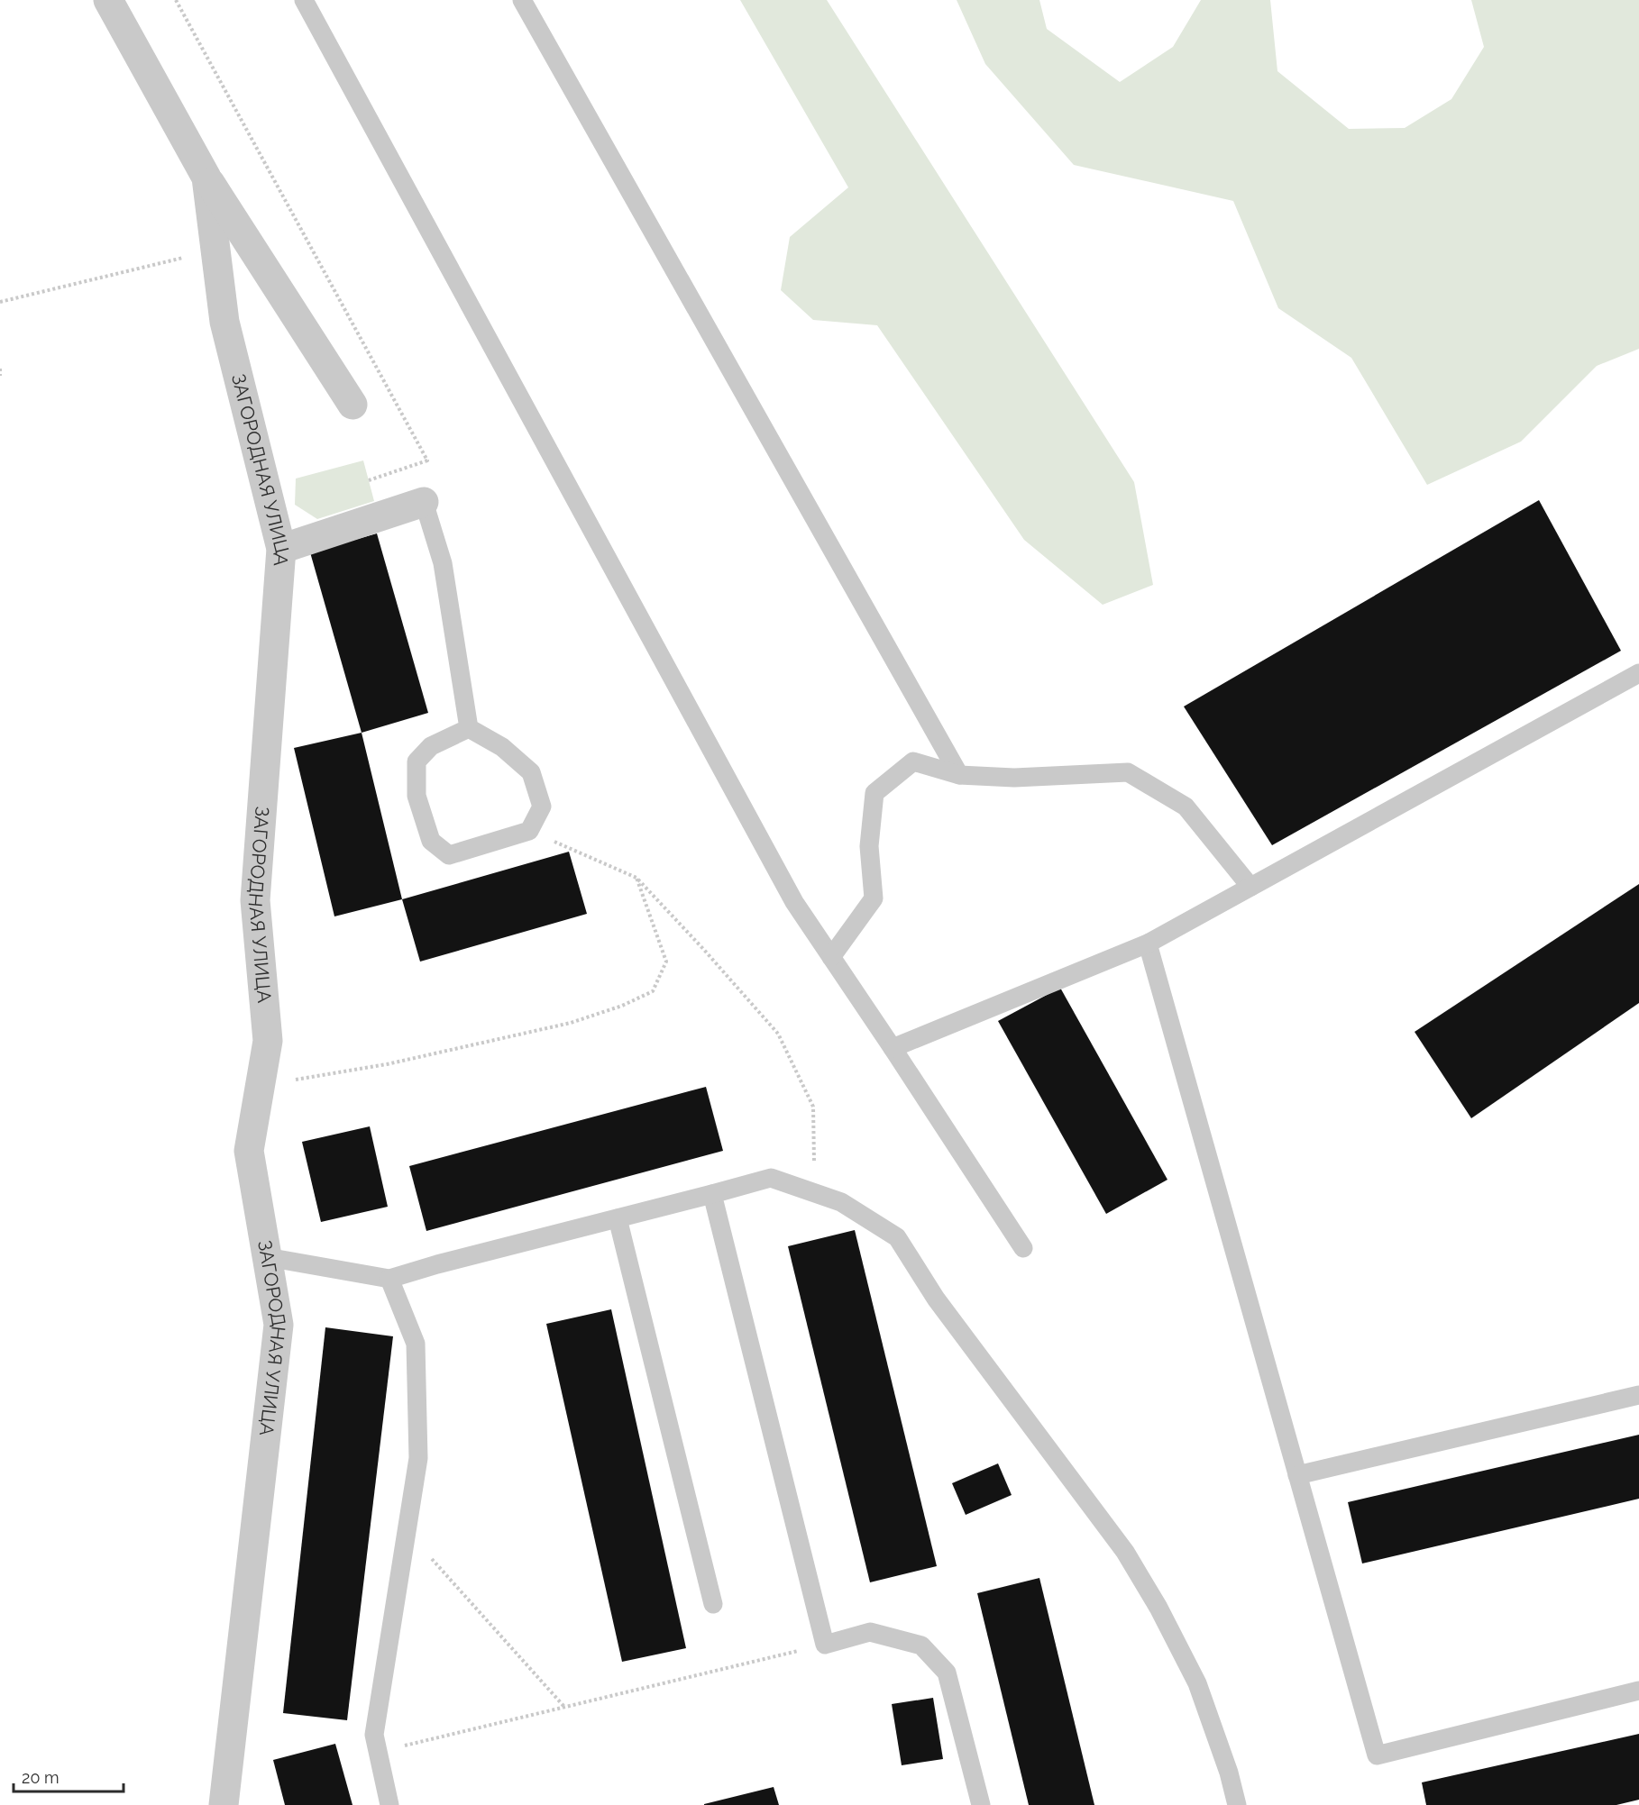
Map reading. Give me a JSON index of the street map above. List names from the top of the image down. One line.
{"streets":{"street":["ЗАГОРОДНАЯ УЛИЦА"]},"scale_bar":"20 m"}
